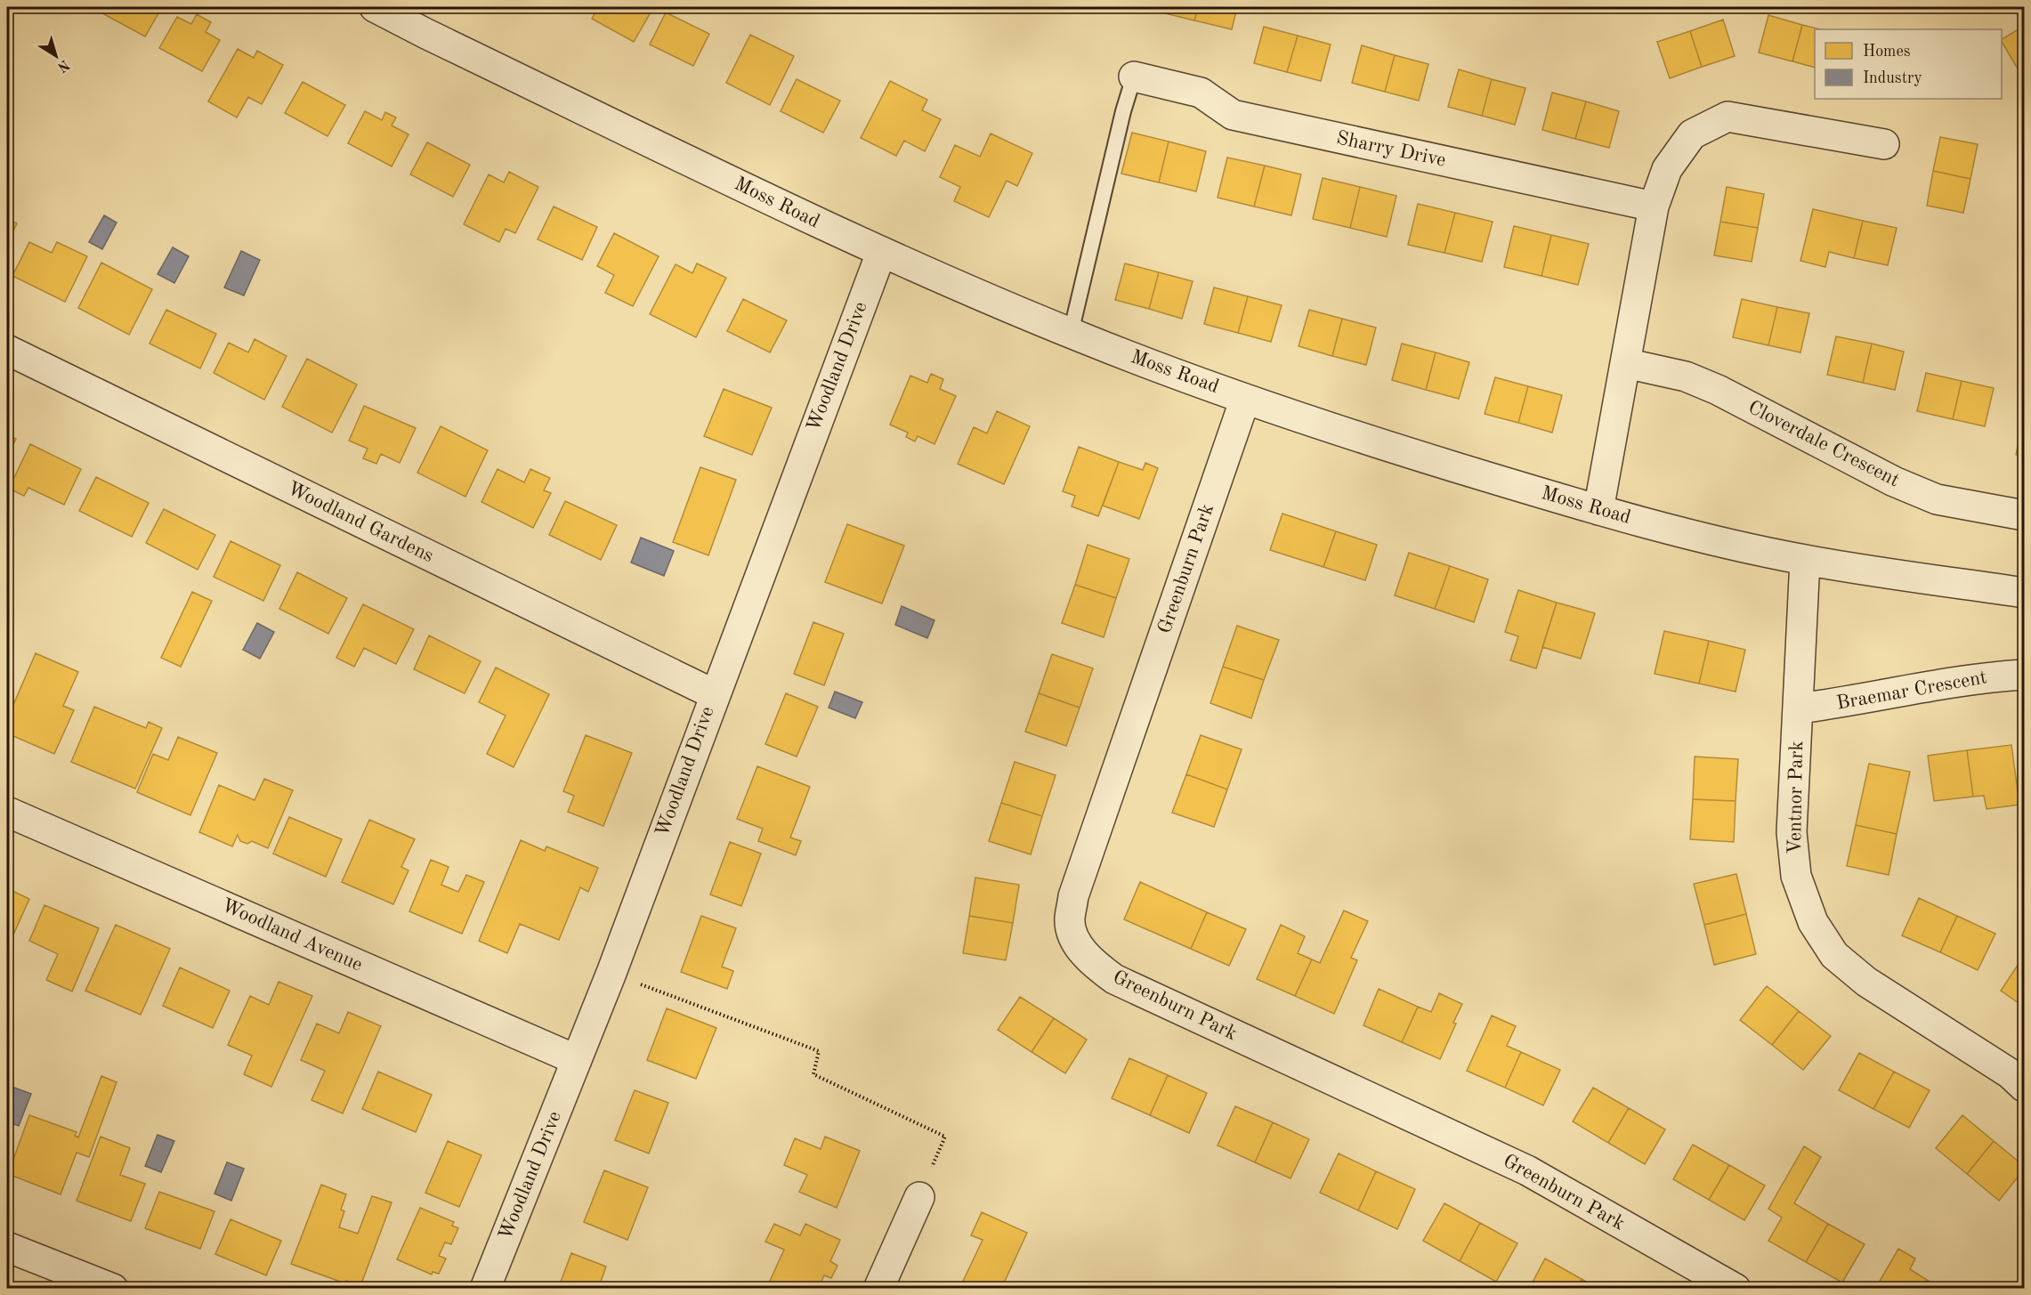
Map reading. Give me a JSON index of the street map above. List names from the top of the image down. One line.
{"streets":{"street":["Sharry Drive","Moss Road","Woodland Drive","Cloverdale Crescent","Woodland Gardens","Greenburn Park","Braemar Crescent","Ventnor Park","Woodland Avenue"]},"crossings":[["Moss Road","Woodland Drive"],["Moss Road","Greenburn Park"],["Moss Road","Ventnor Park"],["Woodland Drive","Woodland Gardens"],["Woodland Drive","Woodland Avenue"],["Braemar Crescent","Ventnor Park"]],"legend":["Homes","Industry"],"north":"bottom right"}
